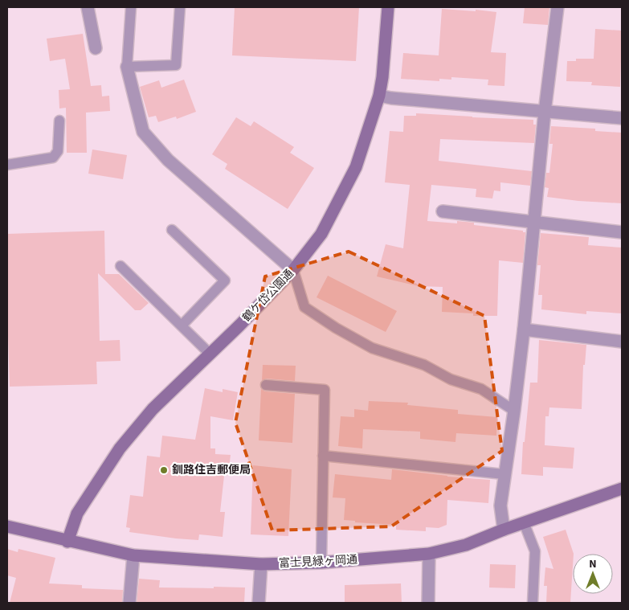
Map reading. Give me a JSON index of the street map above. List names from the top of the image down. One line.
{"streets":{"street":["鶴ケ岱公園通","富士見緑ヶ岡通"]},"crossings":[["鶴ケ岱公園通","富士見緑ヶ岡通"]],"places":["釧路住吉郵便局"],"north":"top"}
